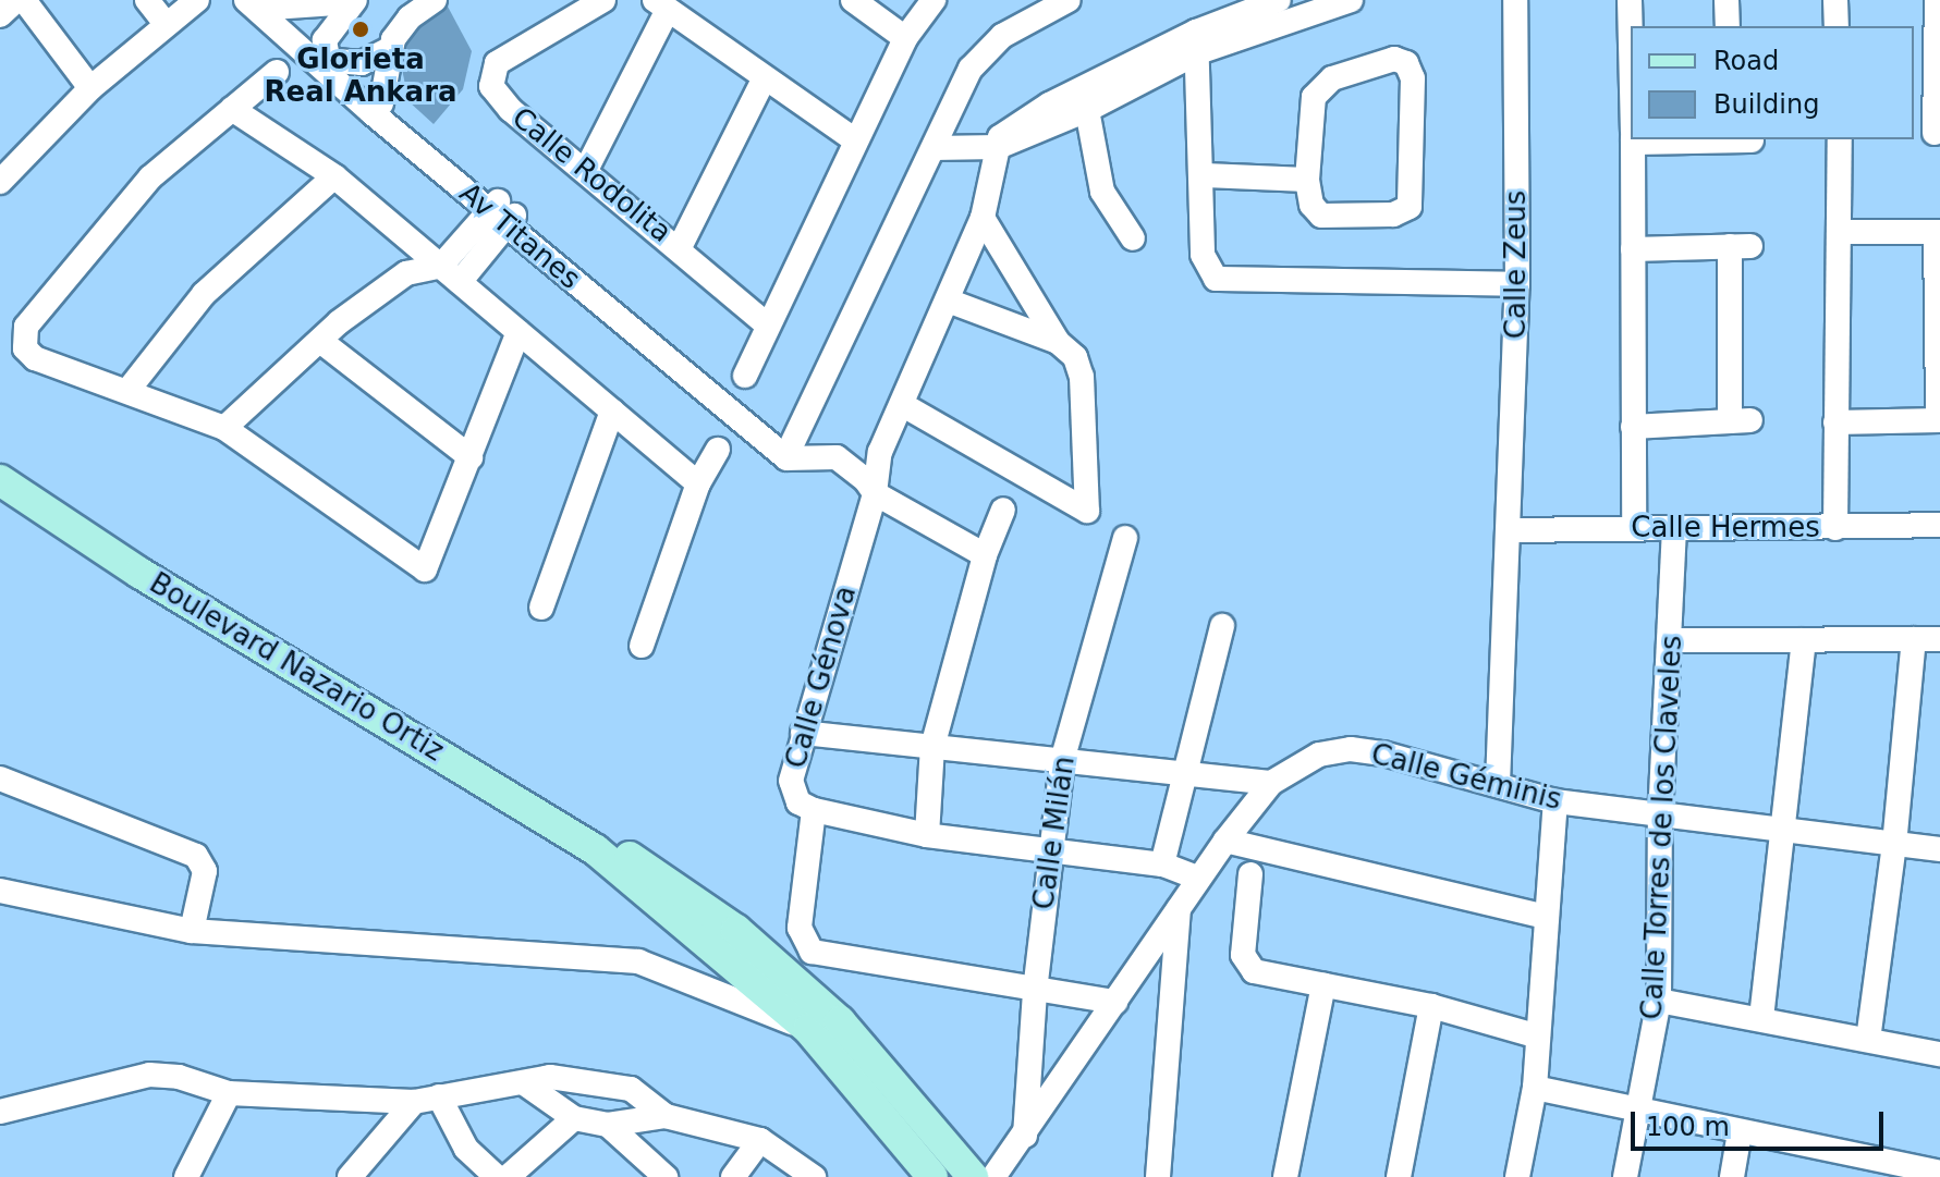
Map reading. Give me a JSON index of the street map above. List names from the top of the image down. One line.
{"streets":{"main road":["Boulevard Nazario Ortiz"],"street":["Calle Rodolita","Av Titanes","Calle Zeus","Calle Hermes","Calle Génova","Calle Géminis","Calle Torres de los Claveles","Calle Milán"]},"crossings":[["Calle Zeus","Calle Hermes"],["Calle Zeus","Calle Géminis"],["Calle Hermes","Calle Torres de los Claveles"],["Calle Génova","Calle Milán"],["Calle Géminis","Calle Torres de los Claveles"],["Calle Géminis","Calle Milán"]],"places":["Glorieta Real Ankara"],"legend":["Road","Building"],"scale_bar":"100 m"}
